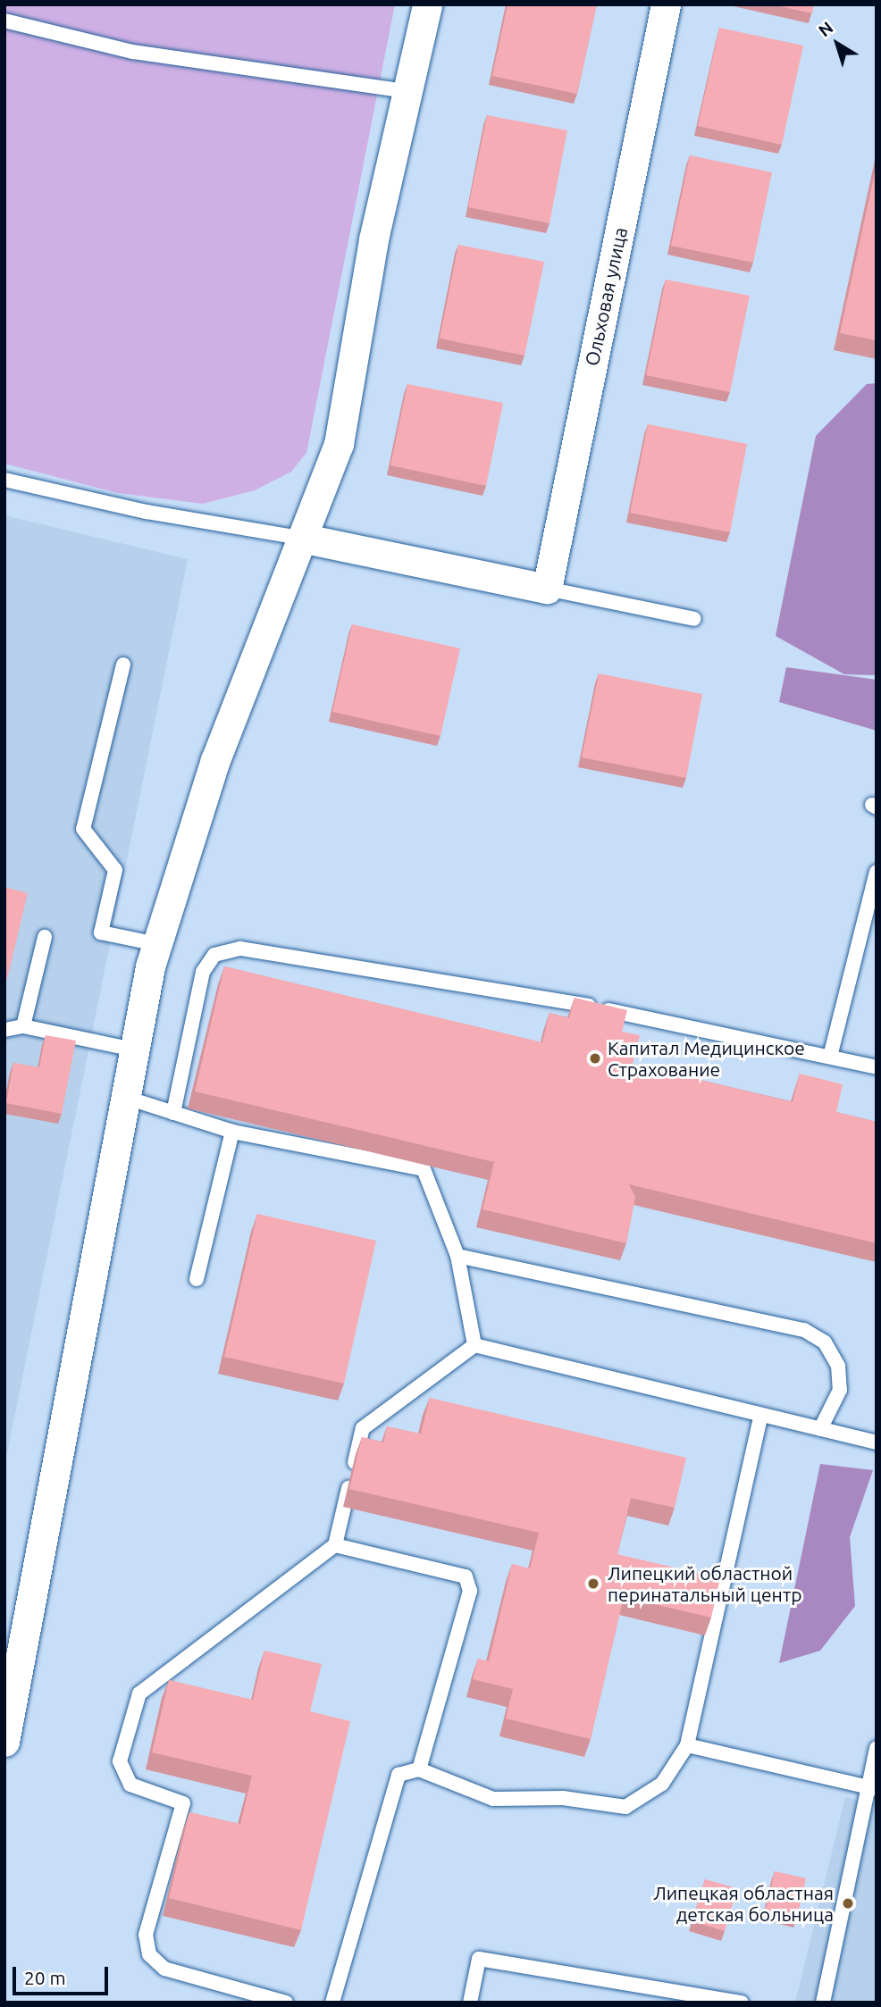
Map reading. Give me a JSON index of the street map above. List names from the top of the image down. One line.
{"streets":{"street":["Ольховая улица"]},"places":["Капитал Медицинское Страхование","Липецкий областной перинатальный центр","Липецкая областная детская больница"],"scale_bar":"20 m","north":"top left"}
